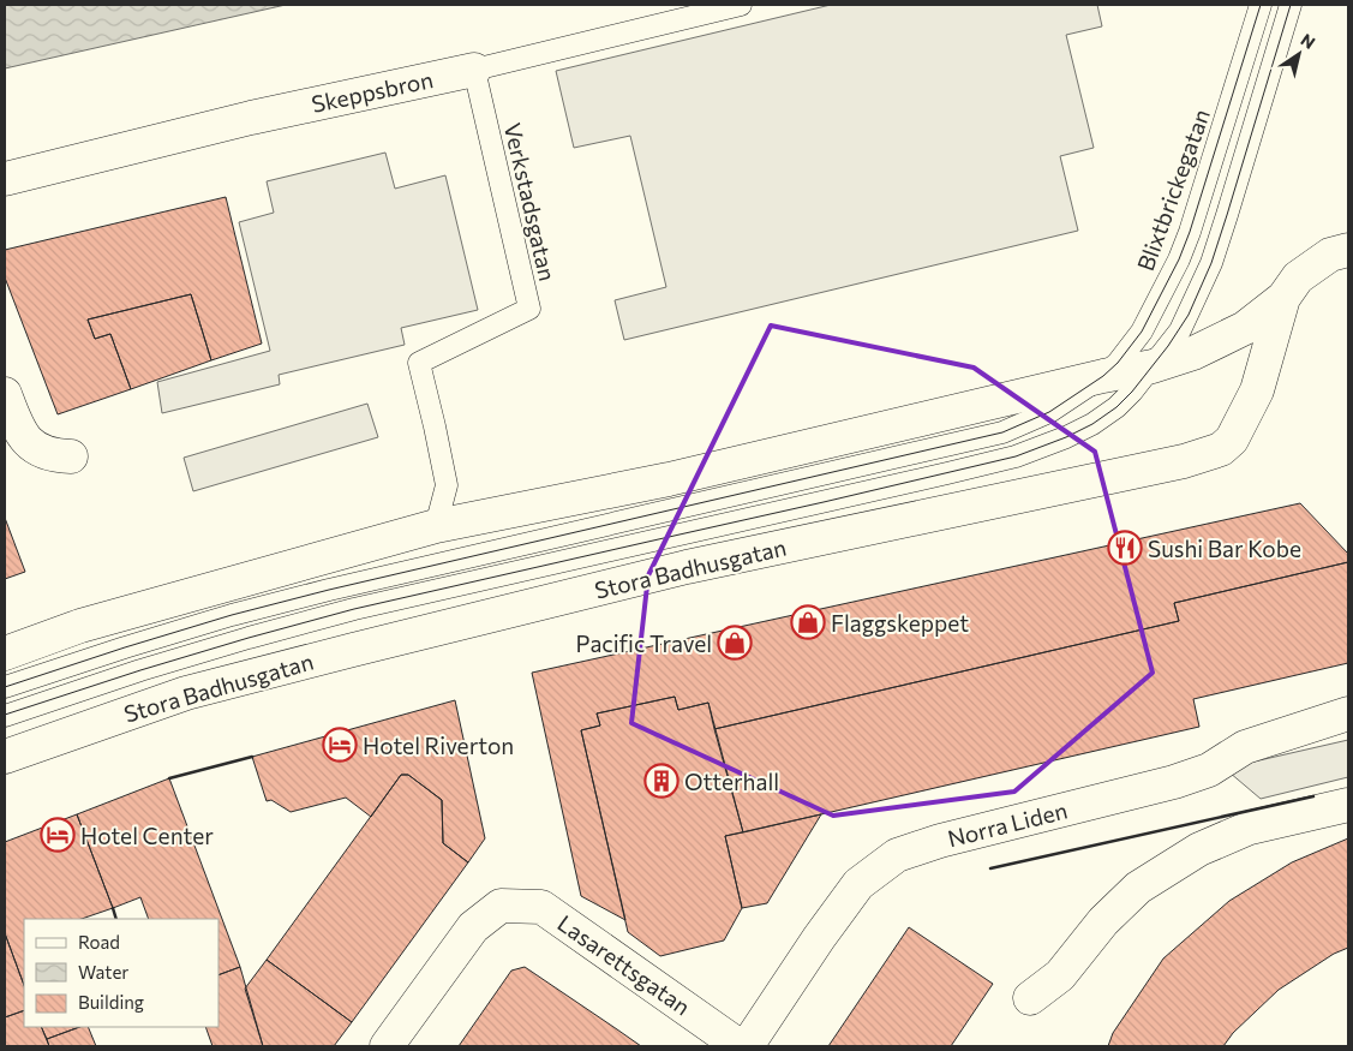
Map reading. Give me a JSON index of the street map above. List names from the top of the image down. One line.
{"streets":{"street":["Skeppsbron","Stora Badhusgatan","Norra Liden","Lasarettsgatan"],"lane":["Blixtbrickegatan","Verkstadsgatan"]},"crossings":[["Skeppsbron","Verkstadsgatan"],["Blixtbrickegatan","Stora Badhusgatan"],["Verkstadsgatan","Stora Badhusgatan"]],"places":{"restaurant":["Sushi Bar Kobe"],"shop":["Flaggskeppet","Pacific Travel"],"hotel":["Hotel Riverton","Hotel Center"],"building":["Otterhall"]},"legend":["Road","Water","Building"],"north":"top right"}
